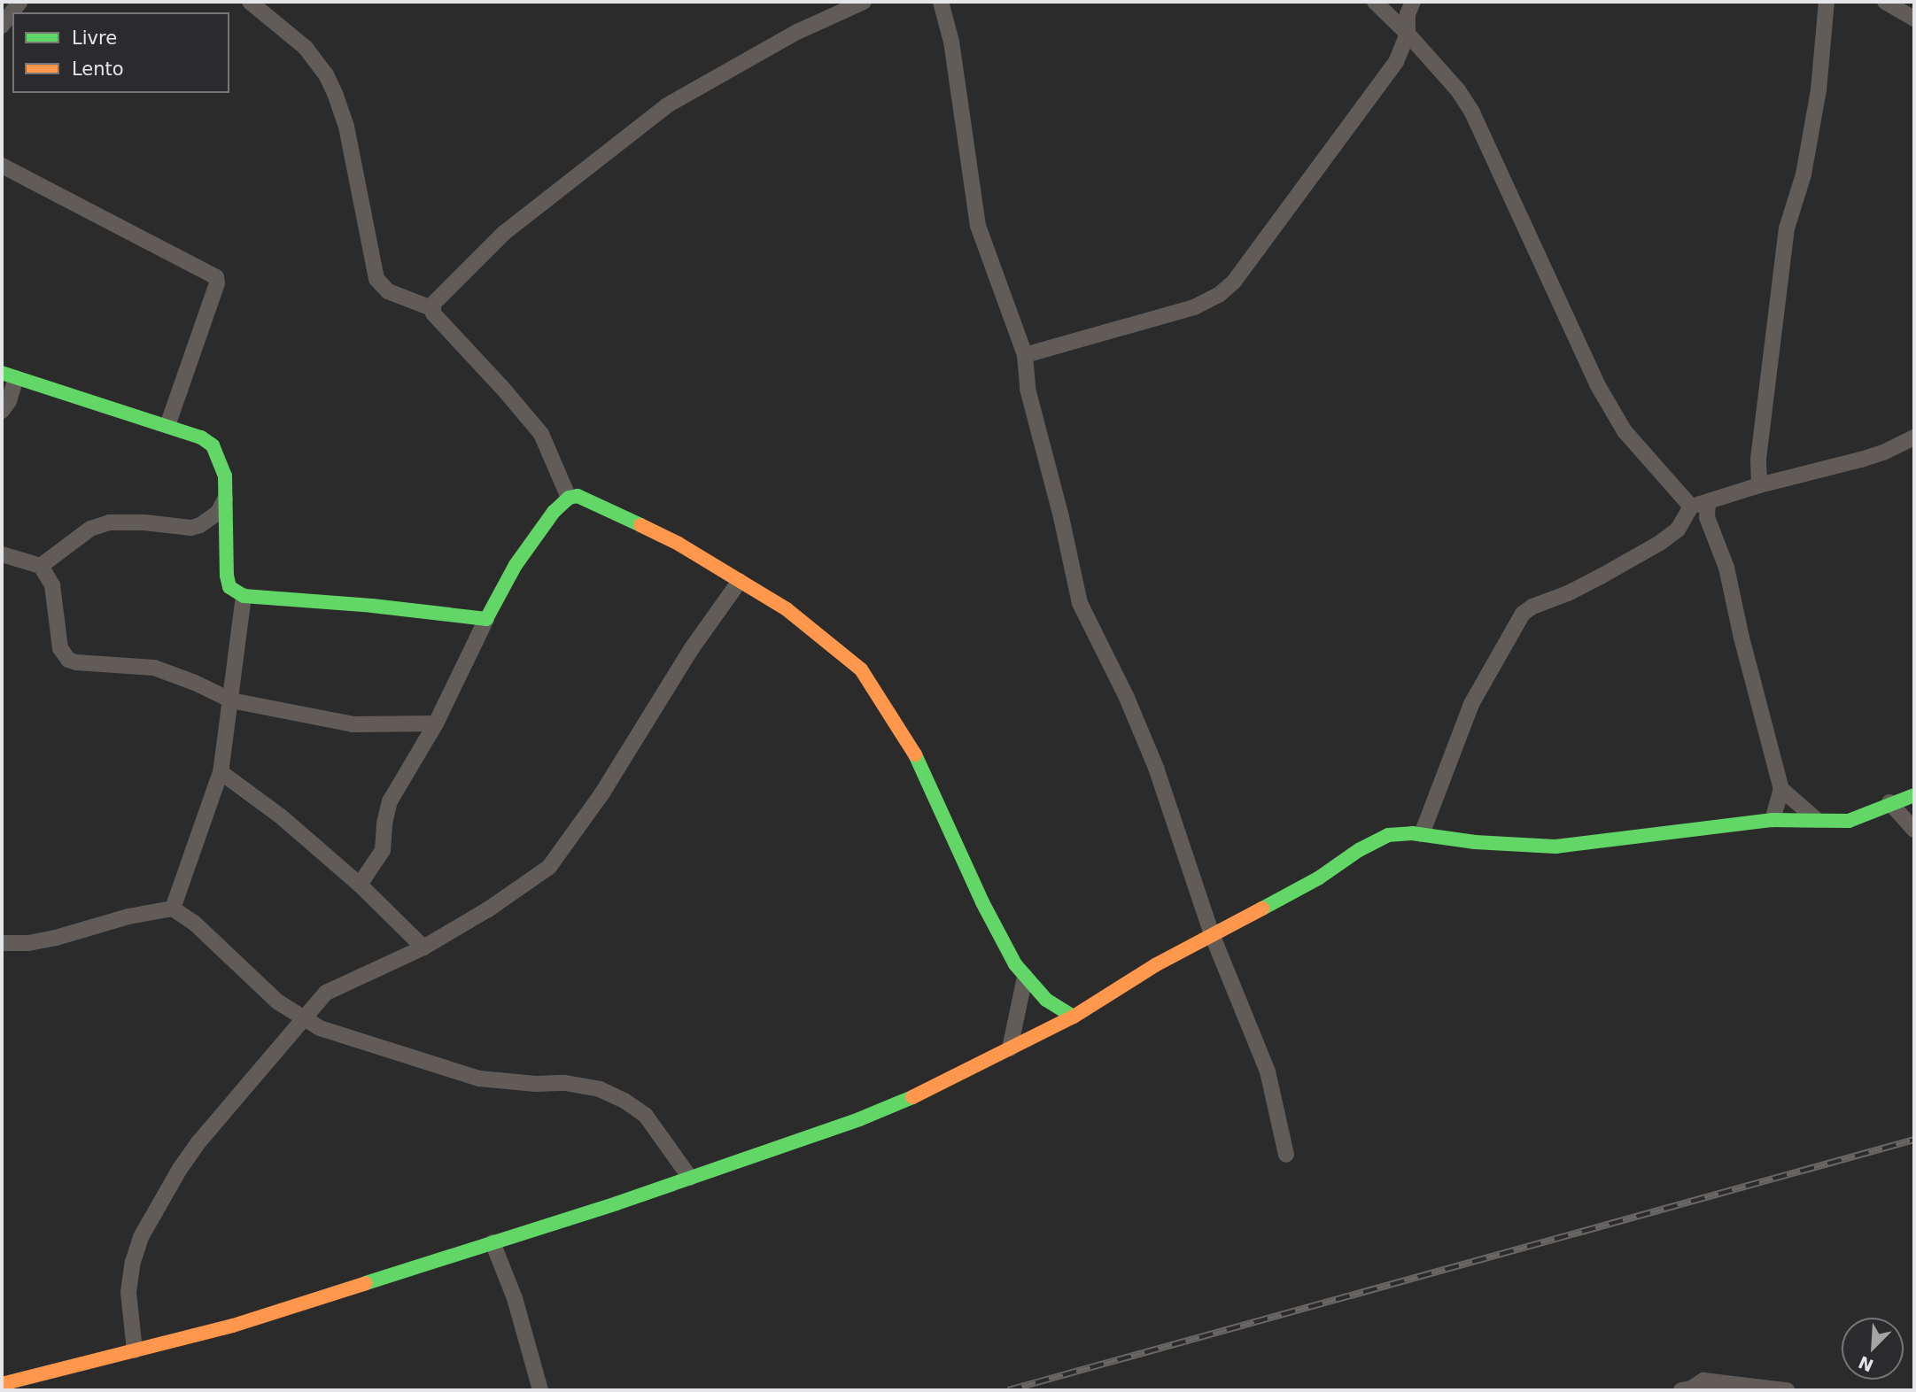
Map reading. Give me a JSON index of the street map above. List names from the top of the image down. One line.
{"legend":["Livre","Lento"],"north":"bottom left"}
